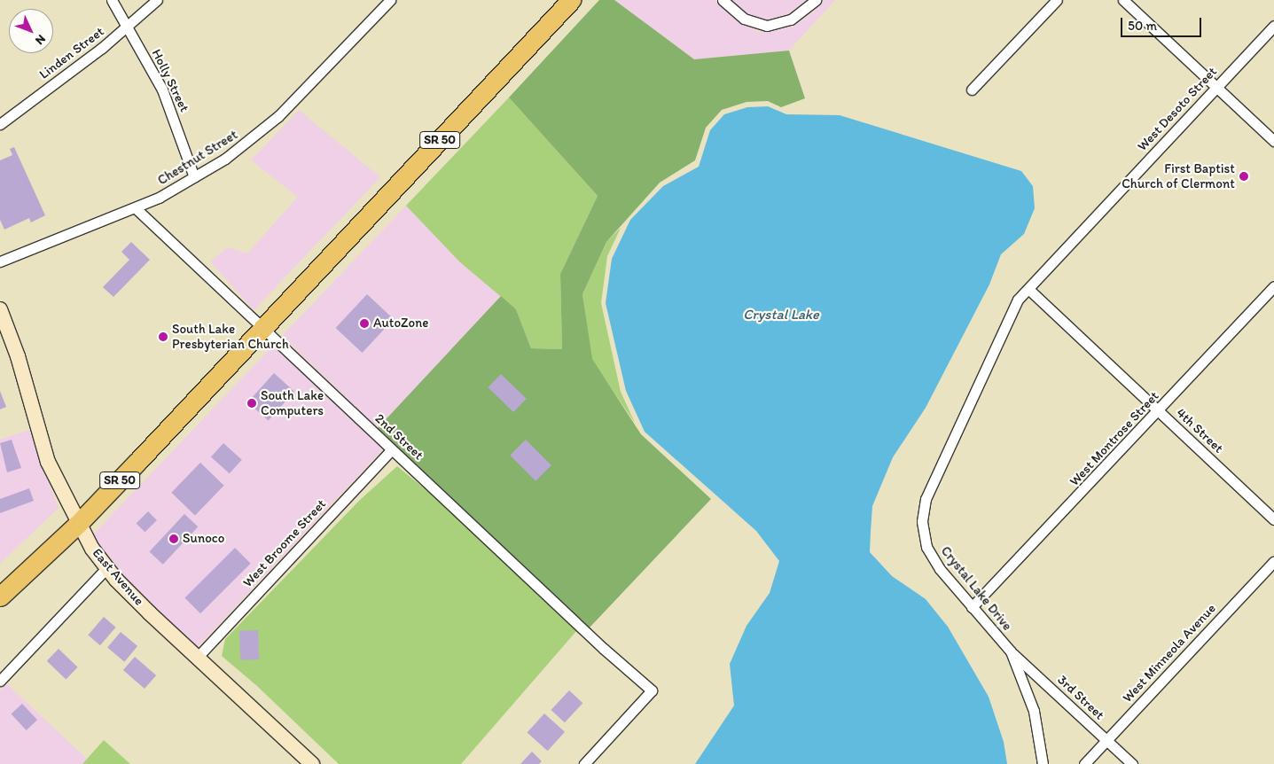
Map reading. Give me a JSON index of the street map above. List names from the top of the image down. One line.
{"streets":{"highway":["SR 50"],"street":["Linden Street","Holly Street","West Desoto Street","Chestnut Street","4th Street","2nd Street","West Montrose Street","West Broome Street","East Avenue","Crystal Lake Drive","West Minneola Avenue","3rd Street"]},"crossings":[["Linden Street","Holly Street"],["Holly Street","Chestnut Street"],["West Desoto Street","4th Street"],["West Desoto Street","Crystal Lake Drive"],["SR 50","2nd Street"],["SR 50","East Avenue"],["Chestnut Street","2nd Street"],["4th Street","West Montrose Street"],["4th Street","Crystal Lake Drive"],["2nd Street","West Broome Street"],["West Montrose Street","Crystal Lake Drive"],["West Broome Street","East Avenue"],["Crystal Lake Drive","3rd Street"],["West Minneola Avenue","3rd Street"]],"water":["Crystal Lake"],"places":["First Baptist Church of Clermont","AutoZone","South Lake Presbyterian Church","South Lake Computers","Sunoco"],"scale_bar":"50 m","north":"bottom right"}
